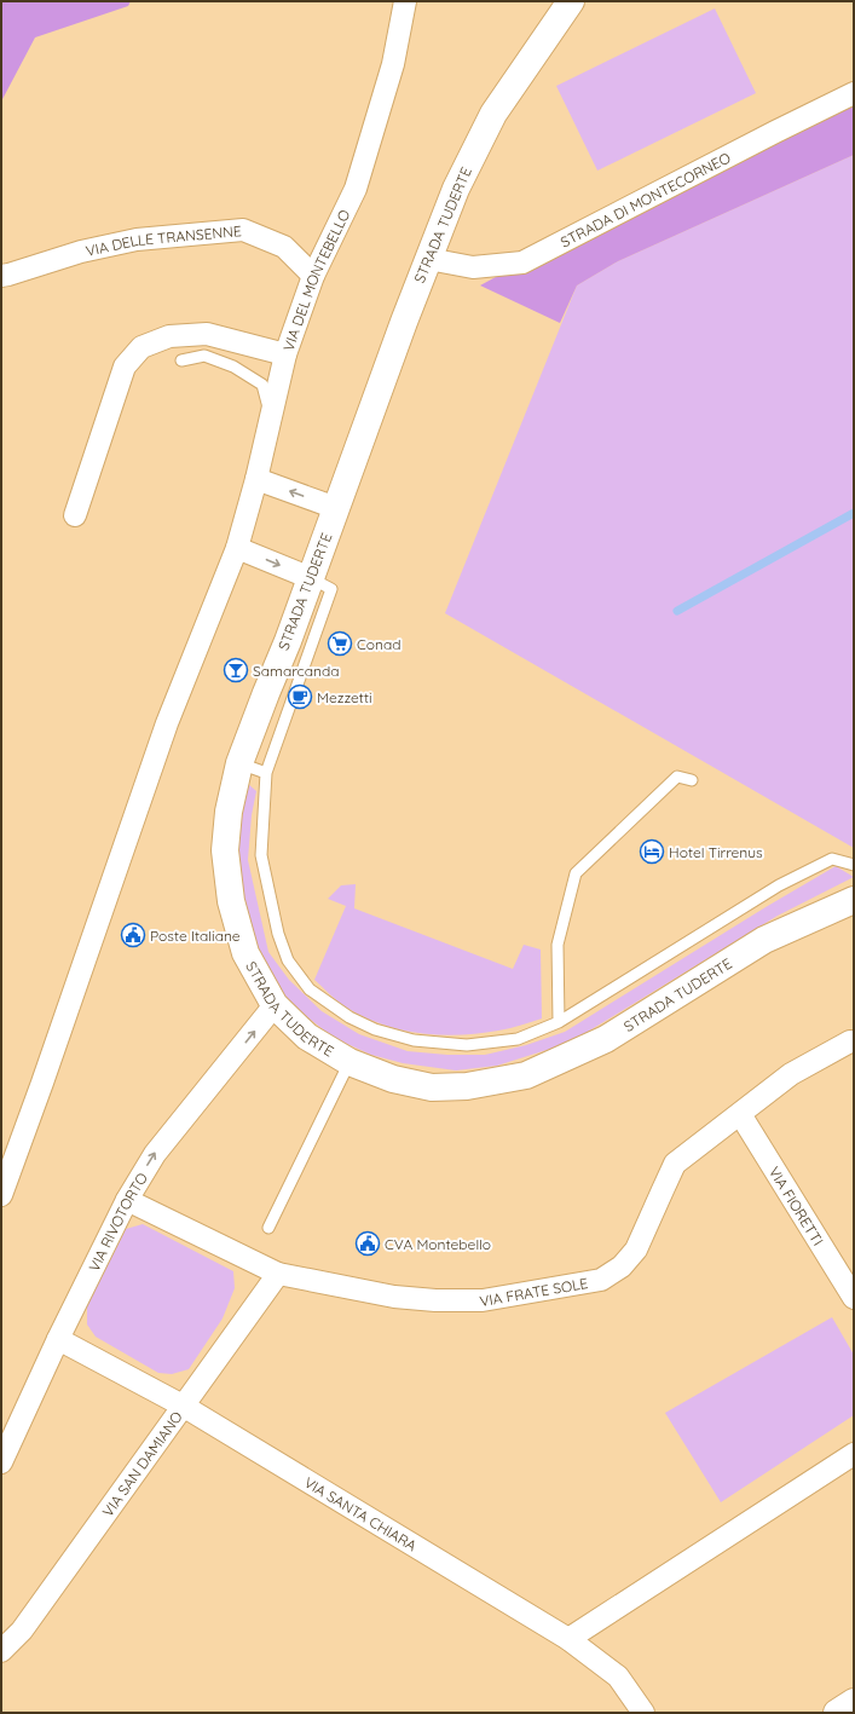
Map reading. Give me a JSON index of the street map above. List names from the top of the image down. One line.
{"streets":{"main road":["STRADA TUDERTE"],"street":["STRADA DI MONTECORNEO","VIA DELLE TRANSENNE","VIA DEL MONTEBELLO","VIA FIORETTI","VIA RIVOTORTO","VIA FRATE SOLE","VIA SAN DAMIANO","VIA SANTA CHIARA"]},"crossings":[["STRADA DI MONTECORNEO","STRADA TUDERTE"],["STRADA TUDERTE","VIA RIVOTORTO"],["VIA DELLE TRANSENNE","VIA DEL MONTEBELLO"],["VIA FIORETTI","VIA FRATE SOLE"],["VIA RIVOTORTO","VIA FRATE SOLE"],["VIA RIVOTORTO","VIA SANTA CHIARA"],["VIA FRATE SOLE","VIA SAN DAMIANO"],["VIA SAN DAMIANO","VIA SANTA CHIARA"]],"one_way":["VIA RIVOTORTO"],"places":{"supermarket":["Conad"],"bar":["Samarcanda"],"cafe":["Mezzetti"],"hotel":["Hotel Tirrenus"],"public building":["Poste Italiane","CVA Montebello"]}}
